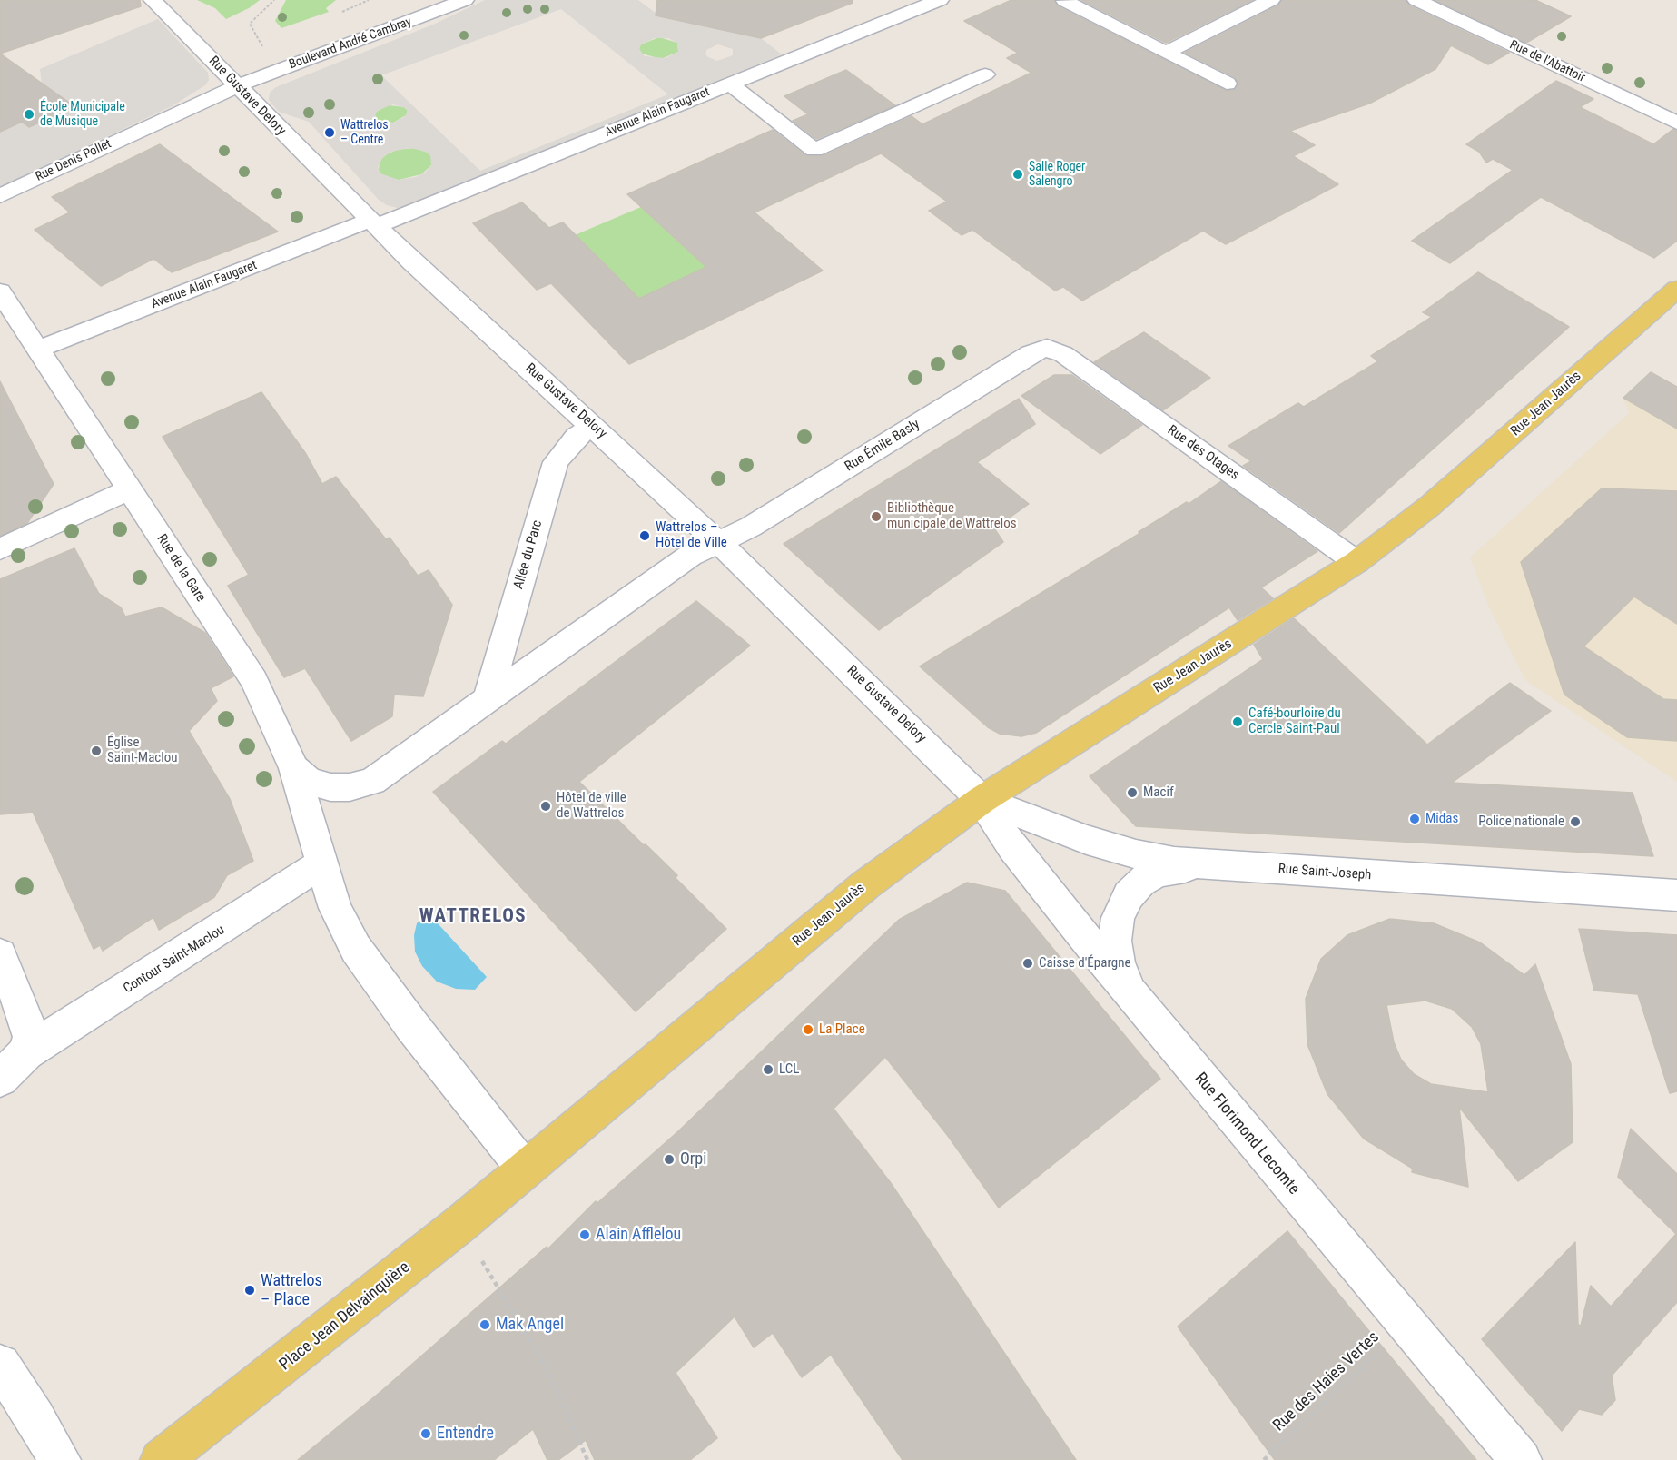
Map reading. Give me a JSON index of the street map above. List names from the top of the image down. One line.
{"streets":{"main road":["Rue Jean Jaurès","Place Jean Delvainquière"],"street":["Boulevard André Cambray","Rue de l'Abattoir","Rue Gustave Delory","Avenue Alain Faugaret","Rue Denis Pollet","Rue Émile Basly","Rue des Otages","Allée du Parc","Rue de la Gare","Rue Saint-Joseph","Contour Saint-Maclou","Rue Florimond Lecomte"],"path":["Rue des Haies Vertes"]},"crossings":[["Boulevard André Cambray","Rue Gustave Delory"],["Boulevard André Cambray","Rue Denis Pollet"],["Rue Gustave Delory","Avenue Alain Faugaret"],["Rue Gustave Delory","Rue Denis Pollet"],["Rue Gustave Delory","Rue Jean Jaurès"],["Rue Gustave Delory","Rue Émile Basly"],["Rue Gustave Delory","Allée du Parc"],["Rue Gustave Delory","Rue Saint-Joseph"],["Rue Gustave Delory","Rue Florimond Lecomte"],["Avenue Alain Faugaret","Rue de la Gare"],["Rue Jean Jaurès","Rue des Otages"],["Rue Jean Jaurès","Rue Saint-Joseph"],["Rue Jean Jaurès","Rue Florimond Lecomte"],["Rue Jean Jaurès","Place Jean Delvainquière"],["Rue Émile Basly","Rue des Otages"],["Rue de la Gare","Contour Saint-Maclou"],["Rue Saint-Joseph","Rue Florimond Lecomte"],["Rue Florimond Lecomte","Rue des Haies Vertes"]],"districts":["WATTRELOS"],"places":["École Municipale de Musique","Wattrelos – Centre","Salle Roger Salengro","Bibliothèque municipale de Wattrelos","Wattrelos – Hôtel de Ville","Café-bourloire du Cercle Saint-Paul","Église Saint-Maclou","Macif","Hôtel de ville de Wattrelos","Midas","Police nationale","Caisse d'Épargne","La Place","LCL","Orpi","Alain Afflelou","Wattrelos – Place","Mak Angel","Entendre"]}
